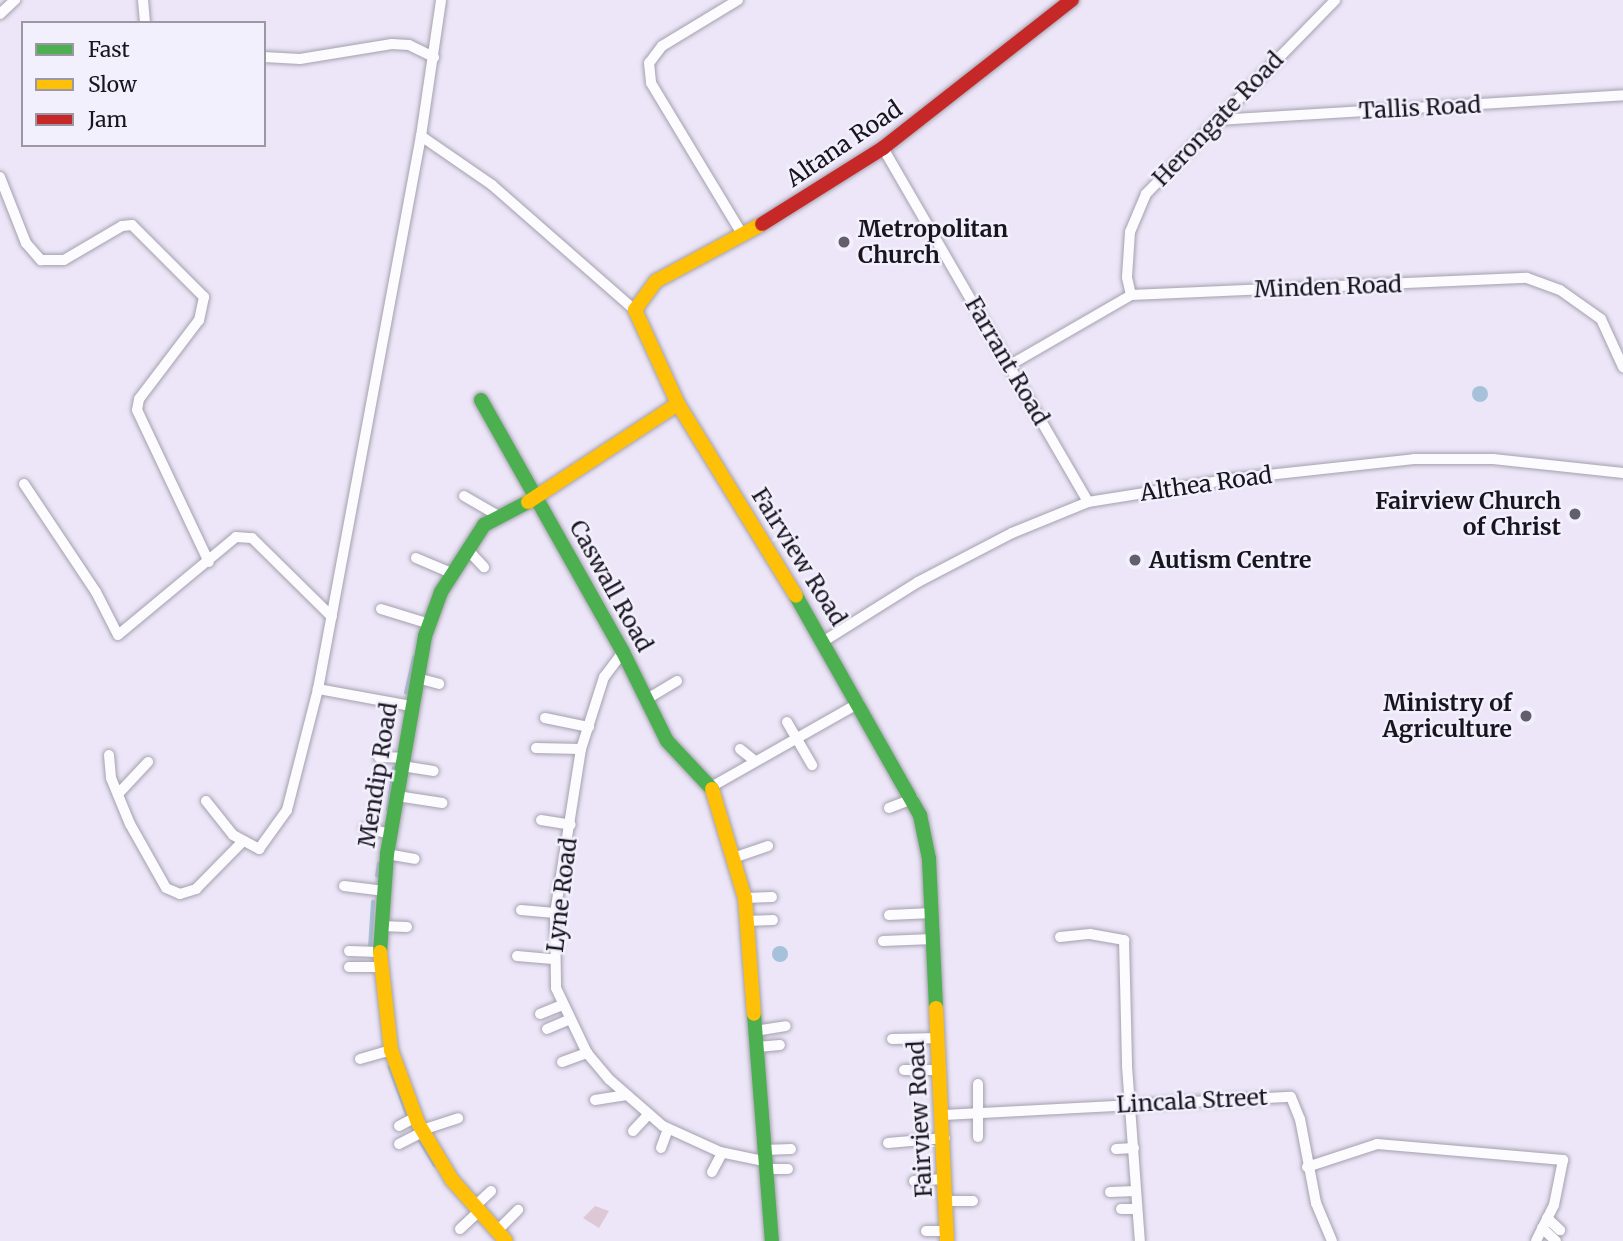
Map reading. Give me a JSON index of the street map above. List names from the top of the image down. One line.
{"streets":{"street":["Tallis Road","Herongate Road","Altana Road","Minden Road","Farrant Road","Althea Road","Fairview Road","Caswall Road","Mendip Road","Lyne Road","Lincala Street"]},"crossings":[["Tallis Road","Herongate Road"],["Herongate Road","Minden Road"],["Altana Road","Farrant Road"],["Altana Road","Fairview Road"],["Minden Road","Farrant Road"],["Farrant Road","Althea Road"],["Althea Road","Fairview Road"],["Fairview Road","Mendip Road"],["Fairview Road","Lincala Street"],["Caswall Road","Mendip Road"],["Caswall Road","Lyne Road"]],"places":["Metropolitan Church","Fairview Church of Christ","Autism Centre","Ministry of Agriculture"],"legend":["Fast","Slow","Jam"]}
